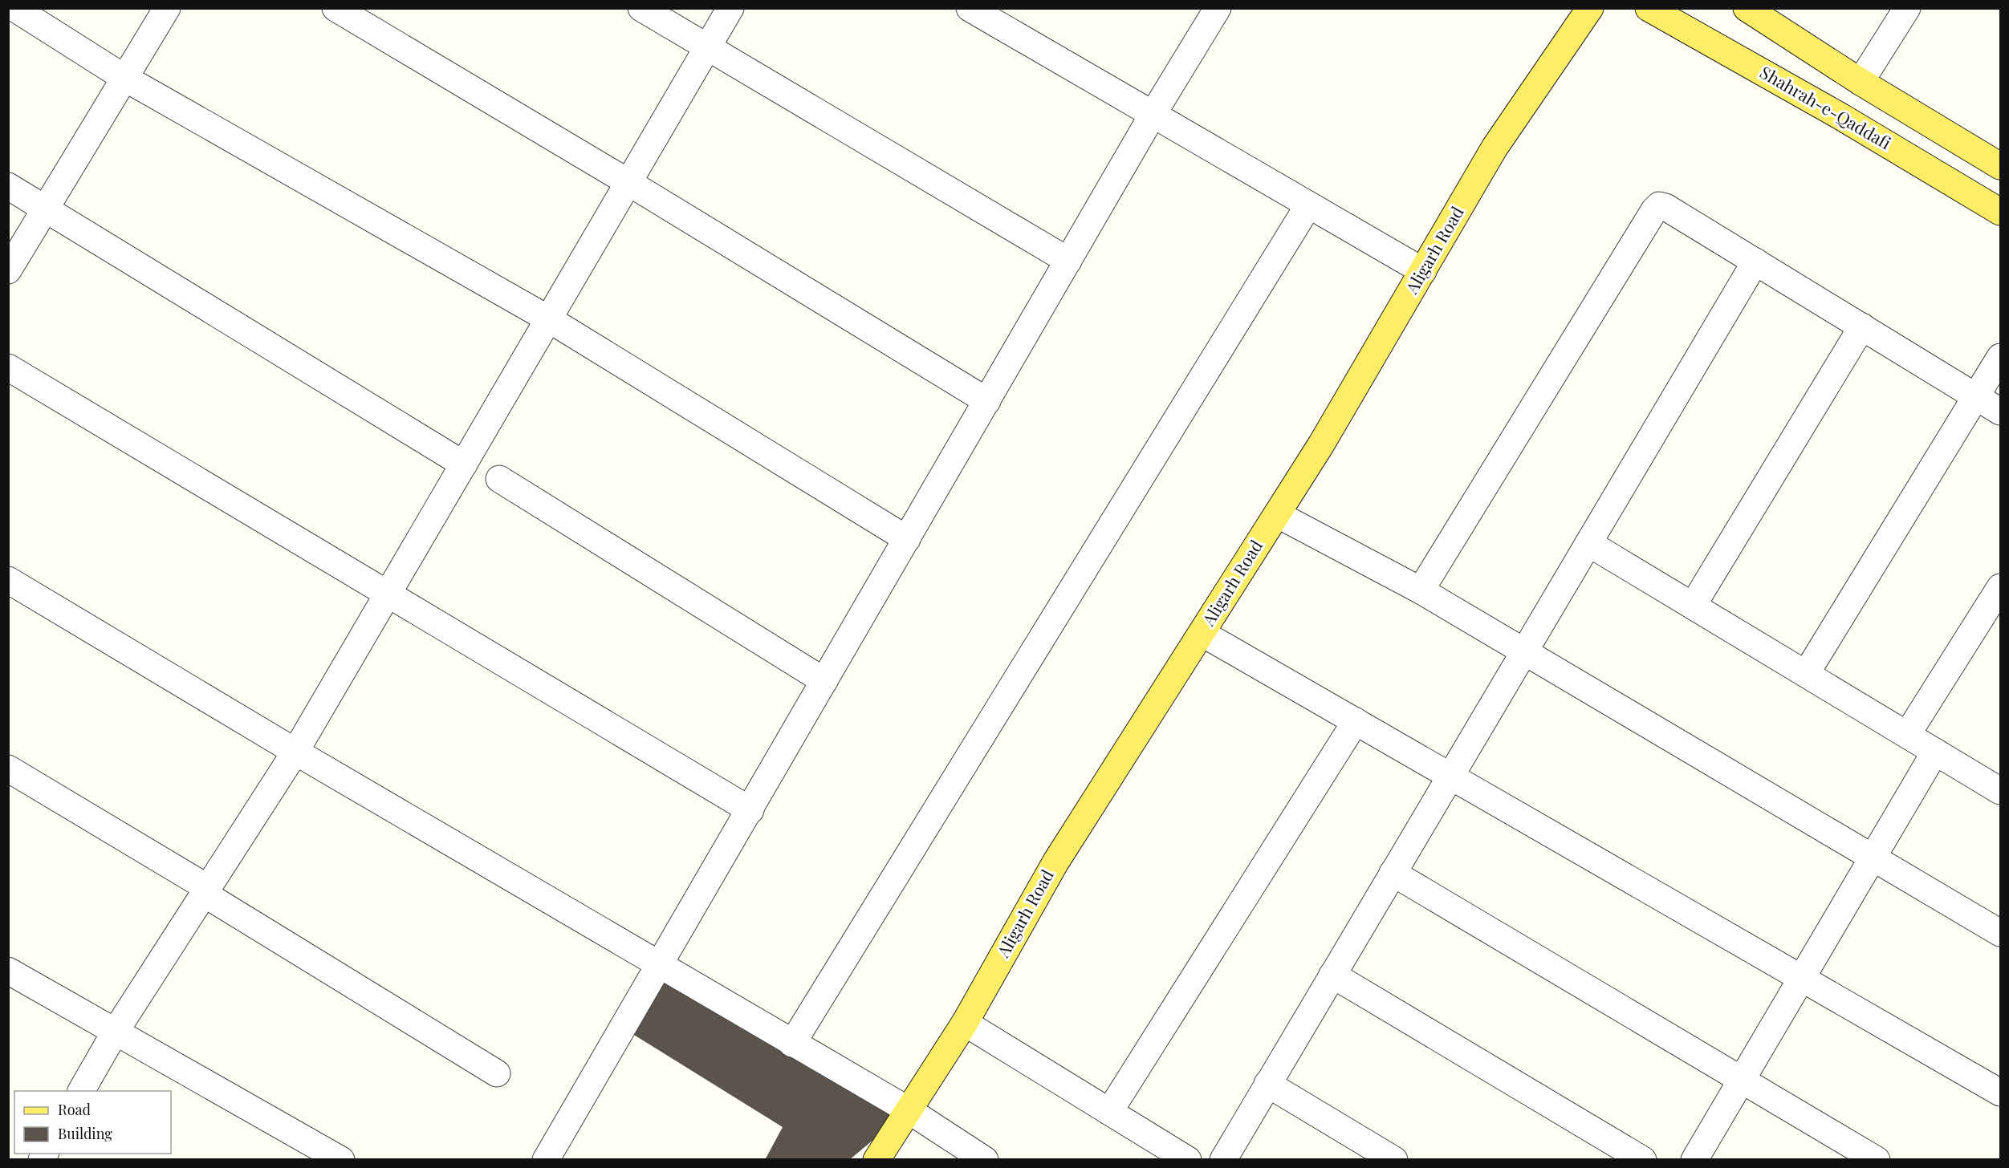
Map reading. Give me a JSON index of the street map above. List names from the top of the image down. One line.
{"streets":{"main road":["Shahrah-e-Qaddafi","Aligarh Road"]},"legend":["Road","Building"]}
